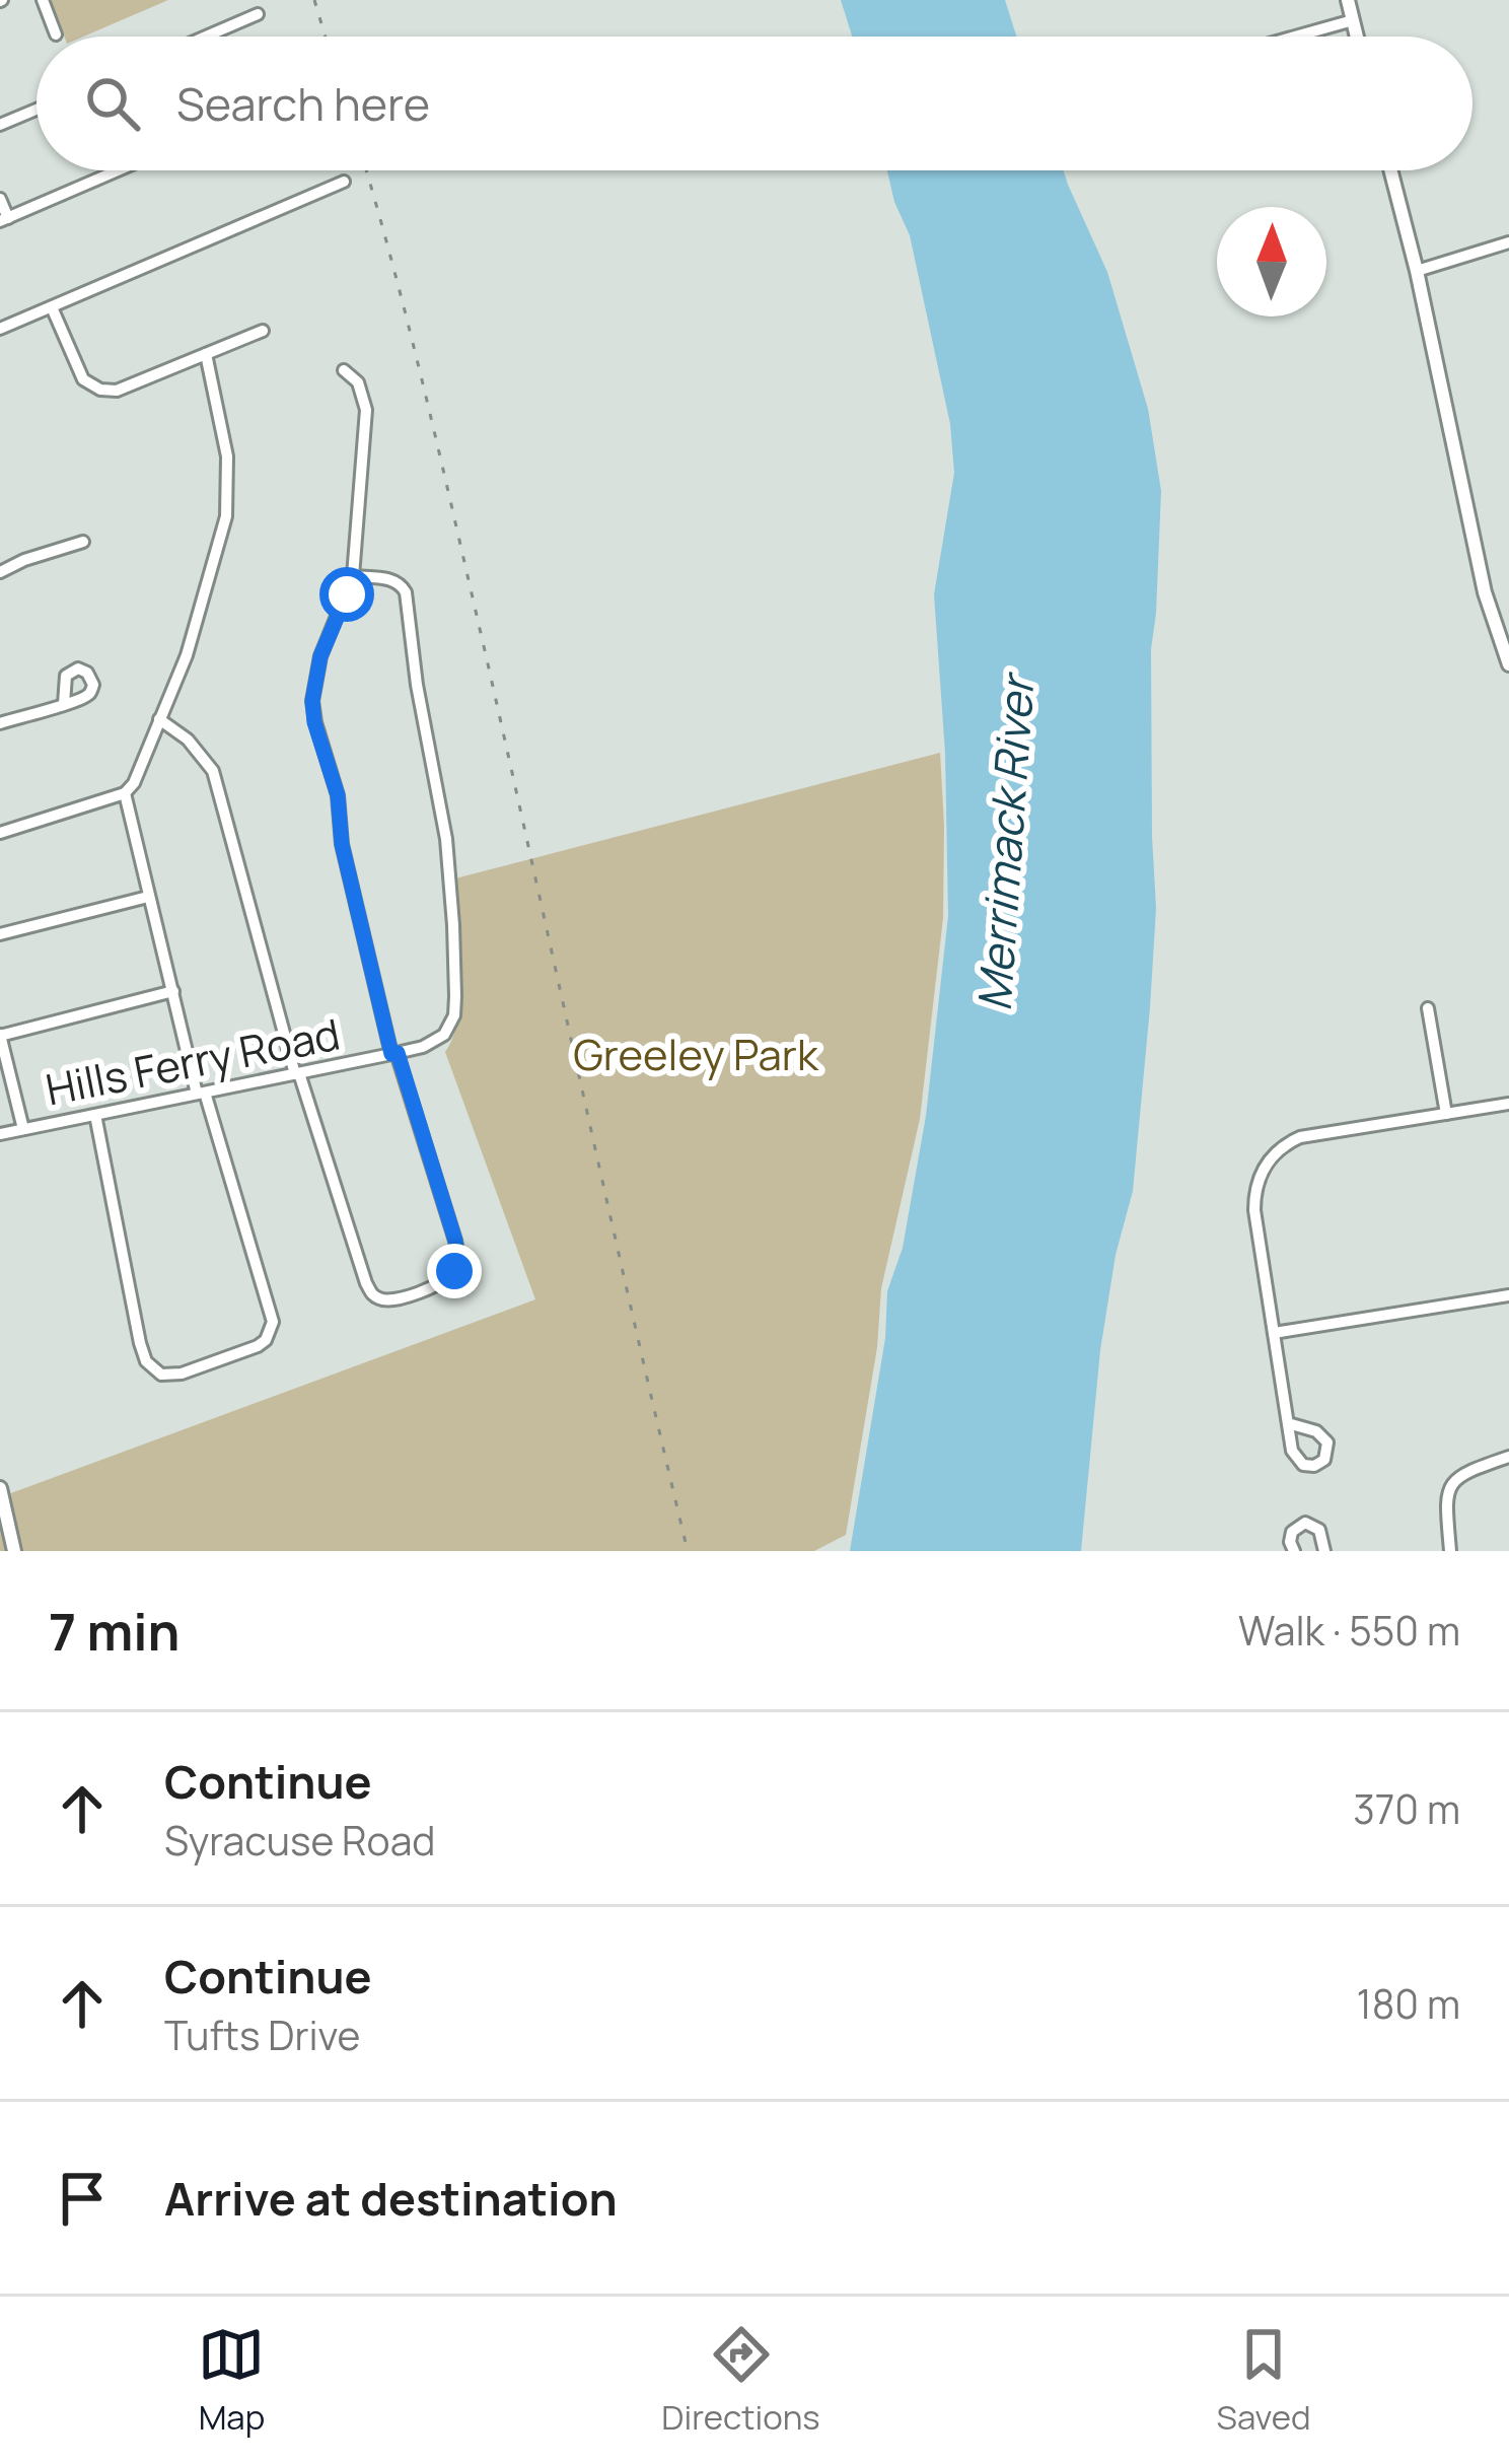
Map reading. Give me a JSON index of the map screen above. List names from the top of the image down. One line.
{"streets":{"street":["Hills Ferry Road"]},"water":["Merrimack River"],"parks":["Greeley Park"],"north":"top","page":{"search":"Search here","heading":["7 min","Walk · 550 m"],"list":[["Continue","Syracuse Road","370 m"],["Continue","Tufts Drive","180 m"],"Arrive at destination"],"nav":["Map","Directions","Saved"]}}
